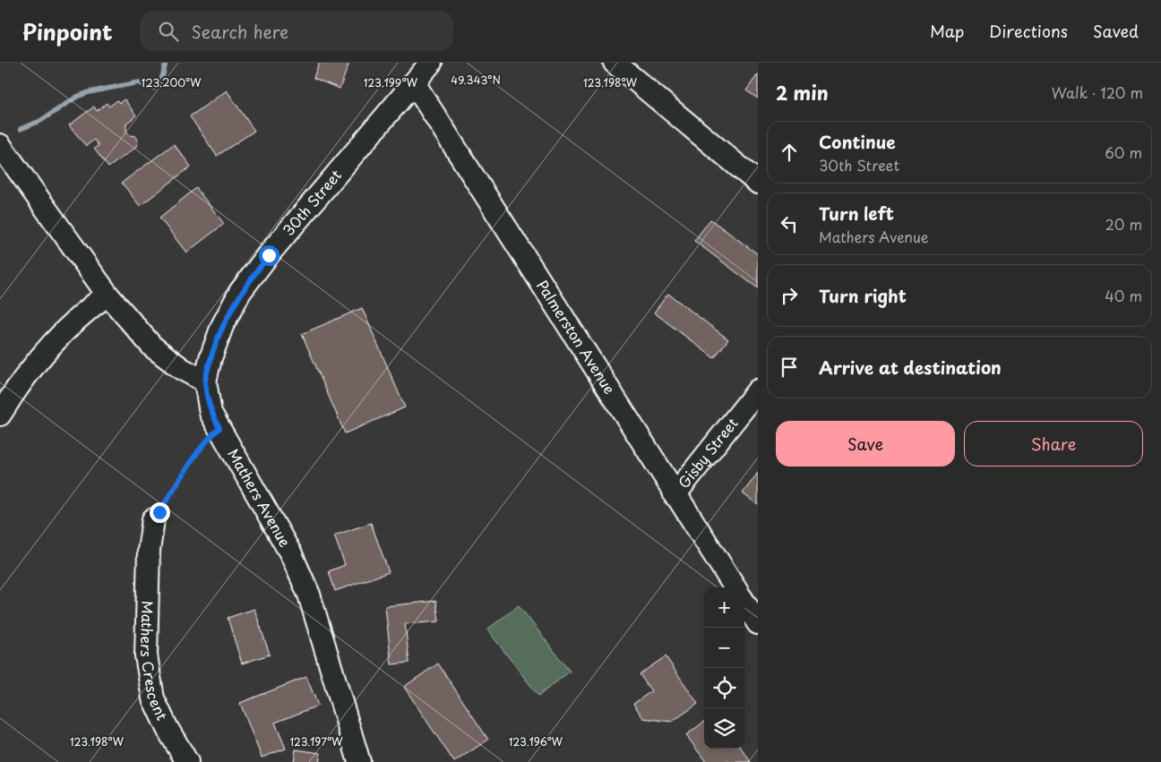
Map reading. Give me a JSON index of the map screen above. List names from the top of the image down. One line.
{"streets":{"street":["30th Street","Palmerston Avenue","Gisby Street","Mathers Avenue","Mathers Crescent"]},"crossings":[["30th Street","Palmerston Avenue"],["30th Street","Mathers Avenue"],["Palmerston Avenue","Gisby Street"]],"page":{"header":"Pinpoint","search":"Search here","nav":["Map","Directions","Saved"],"heading":["2 min","Walk · 120 m"],"list":[["Continue","30th Street","60 m"],["Turn left","Mathers Avenue","20 m"],["Turn right","40 m"],"Arrive at destination"],"buttons":["Save","Share"],"map_buttons":["+","−"]},"coordinates":["49.343°N","123.200°W","123.199°W","123.198°W","123.197°W","123.196°W"]}
